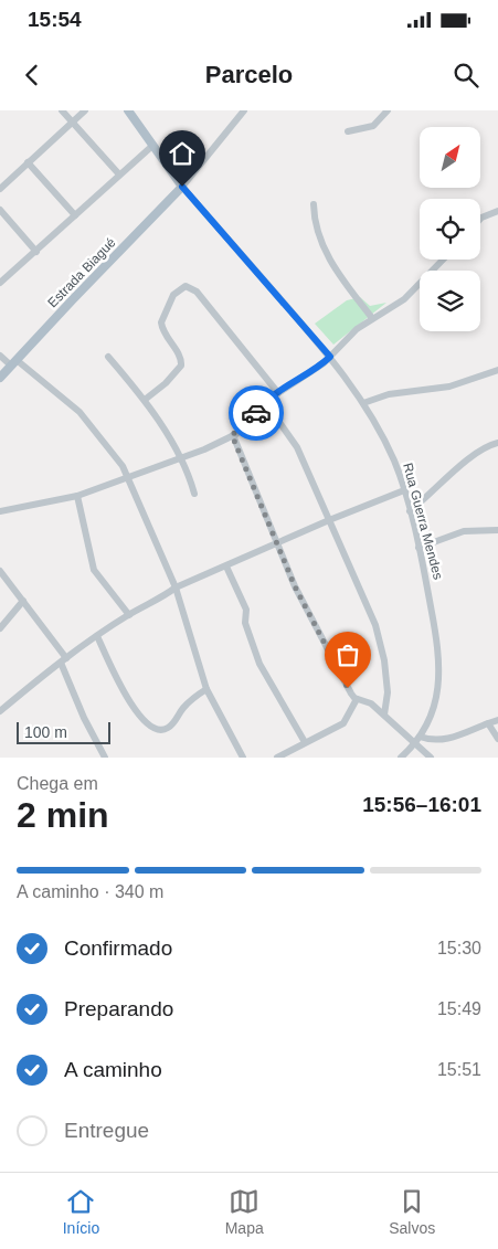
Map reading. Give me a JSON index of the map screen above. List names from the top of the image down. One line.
{"streets":{"main road":["Estrada Biagué"],"street":["Rua Guerra Mendes"]},"crossings":[["Estrada Biagué","Rua Guerra Mendes"]],"scale_bar":"100 m","north":"top right","page":{"status":"15:54","header":"Parcelo","scale":"100 m","heading":["2 min","Chega em","15:56–16:01"],"bar":"A caminho · 340 m","list":[["Confirmado","15:30"],["Preparando","15:49"],["A caminho","15:51"],"Entregue"],"tabs":["Início","Mapa","Salvos"]}}
